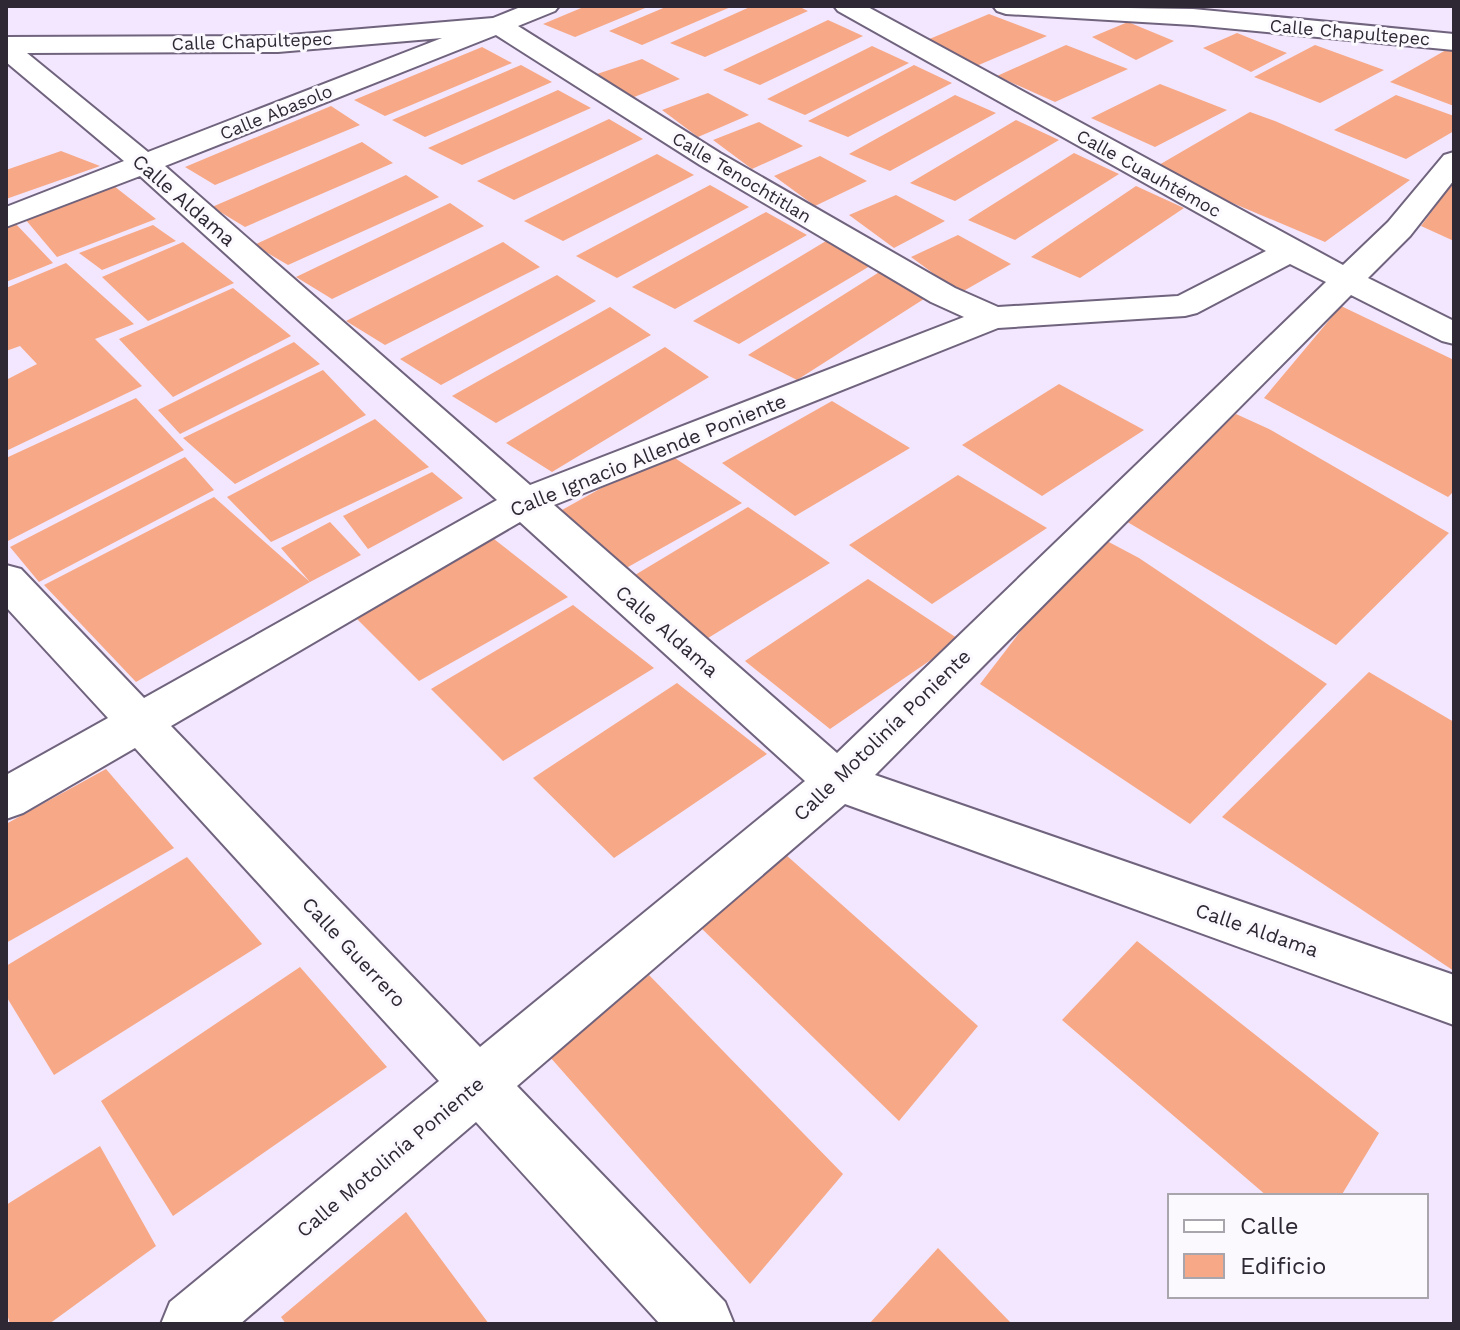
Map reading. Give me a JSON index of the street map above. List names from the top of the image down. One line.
{"streets":{"street":["Calle Chapultepec","Calle Abasolo","Calle Cuauhtémoc","Calle Tenochtitlan","Calle Aldama","Calle Ignacio Allende Poniente","Calle Motolinía Poniente","Calle Guerrero"]},"crossings":[["Calle Chapultepec","Calle Abasolo"],["Calle Chapultepec","Calle Tenochtitlan"],["Calle Chapultepec","Calle Aldama"],["Calle Abasolo","Calle Tenochtitlan"],["Calle Abasolo","Calle Aldama"],["Calle Cuauhtémoc","Calle Ignacio Allende Poniente"],["Calle Cuauhtémoc","Calle Motolinía Poniente"],["Calle Tenochtitlan","Calle Ignacio Allende Poniente"],["Calle Aldama","Calle Ignacio Allende Poniente"],["Calle Aldama","Calle Motolinía Poniente"],["Calle Ignacio Allende Poniente","Calle Guerrero"],["Calle Motolinía Poniente","Calle Guerrero"]],"legend":["Calle","Edificio"]}
